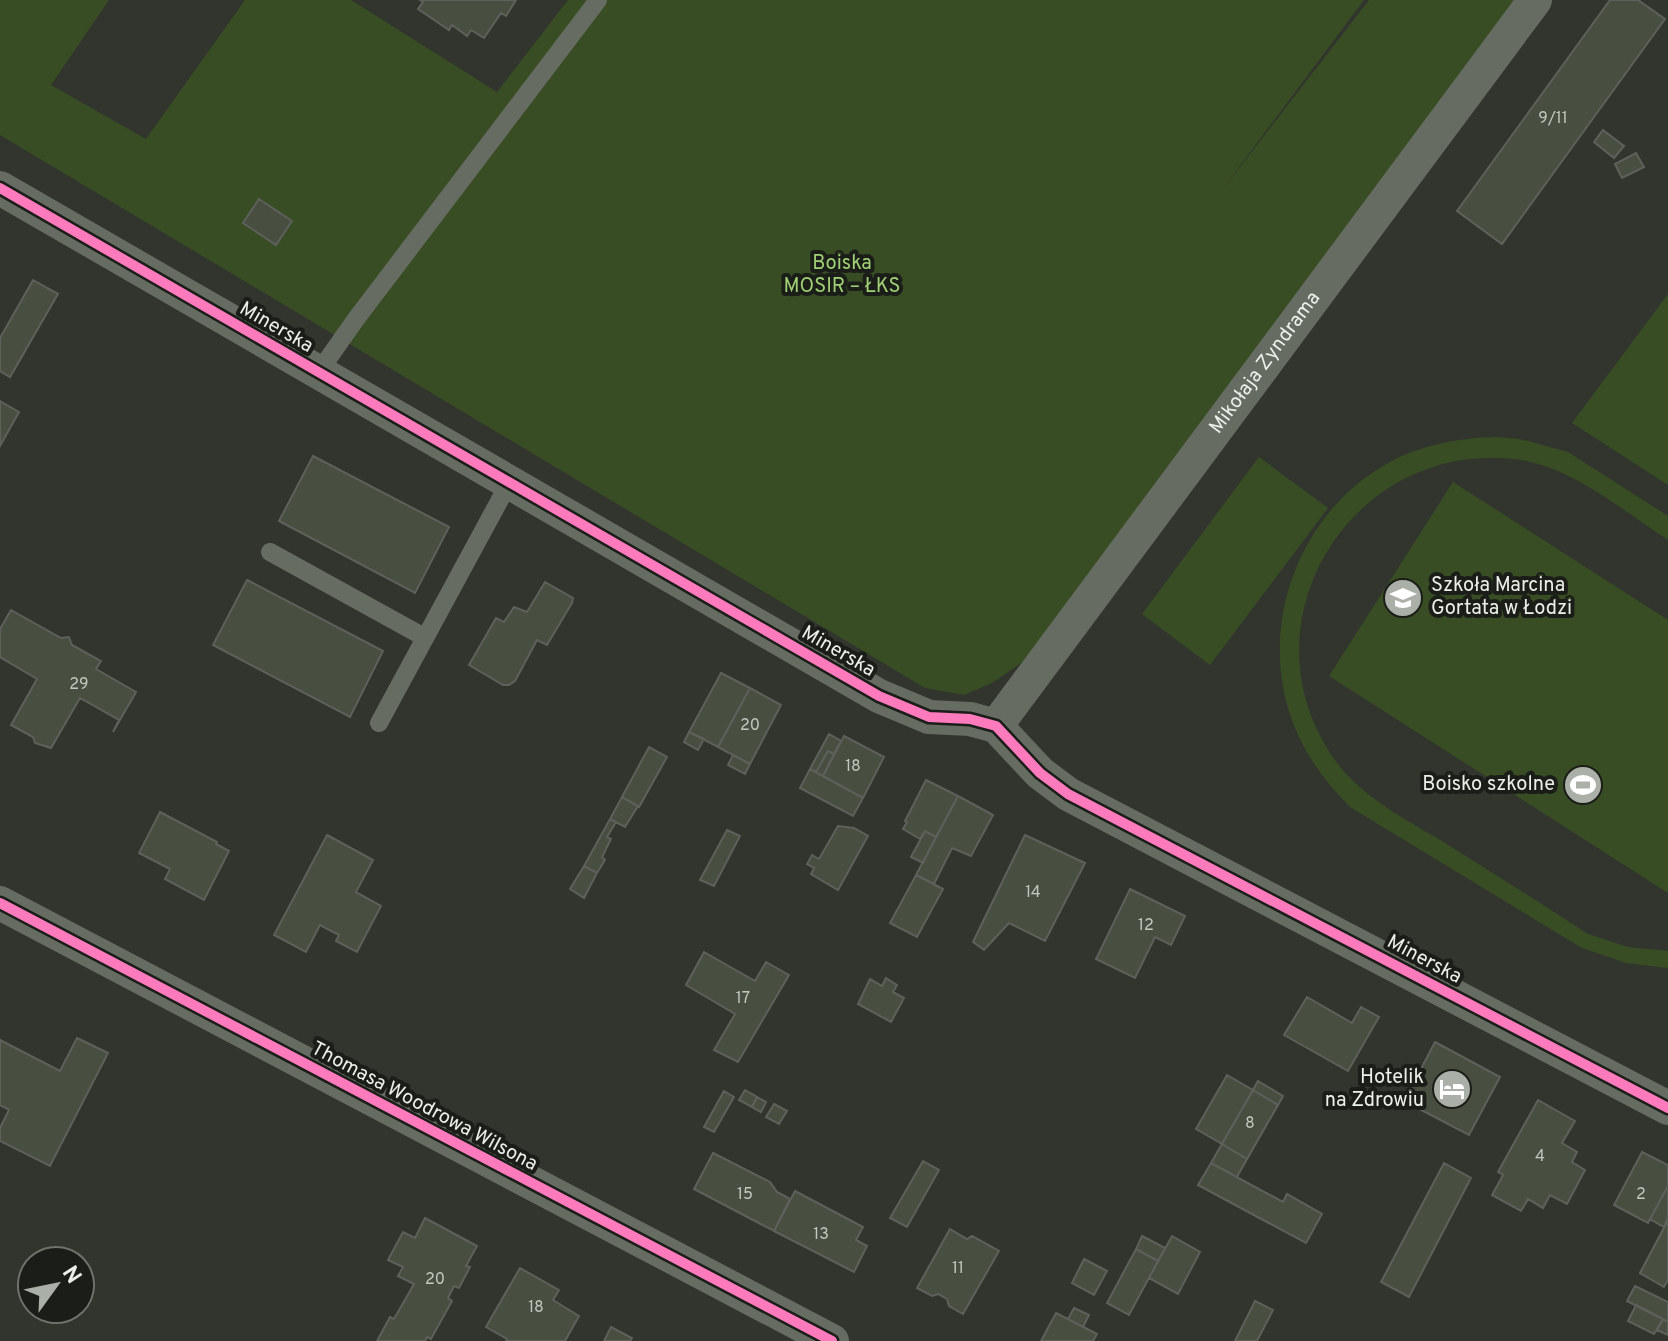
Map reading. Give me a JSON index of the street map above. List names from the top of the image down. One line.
{"streets":{"street":["Minerska","Mikołaja Zyndrama","Thomasa Woodrowa Wilsona"]},"crossings":[["Minerska","Mikołaja Zyndrama"]],"parks":["Boiska MOSIR – ŁKS"],"places":{"school or university":["Szkoła Marcina Gortata w Łodzi"],"sports":["Boisko szkolne"],"hotel":["Hotelik na Zdrowiu"]},"house_numbers":["9/11","29","20","18","14","12","17","8","4","15","2","13","11","20","18"],"north":"top right"}
